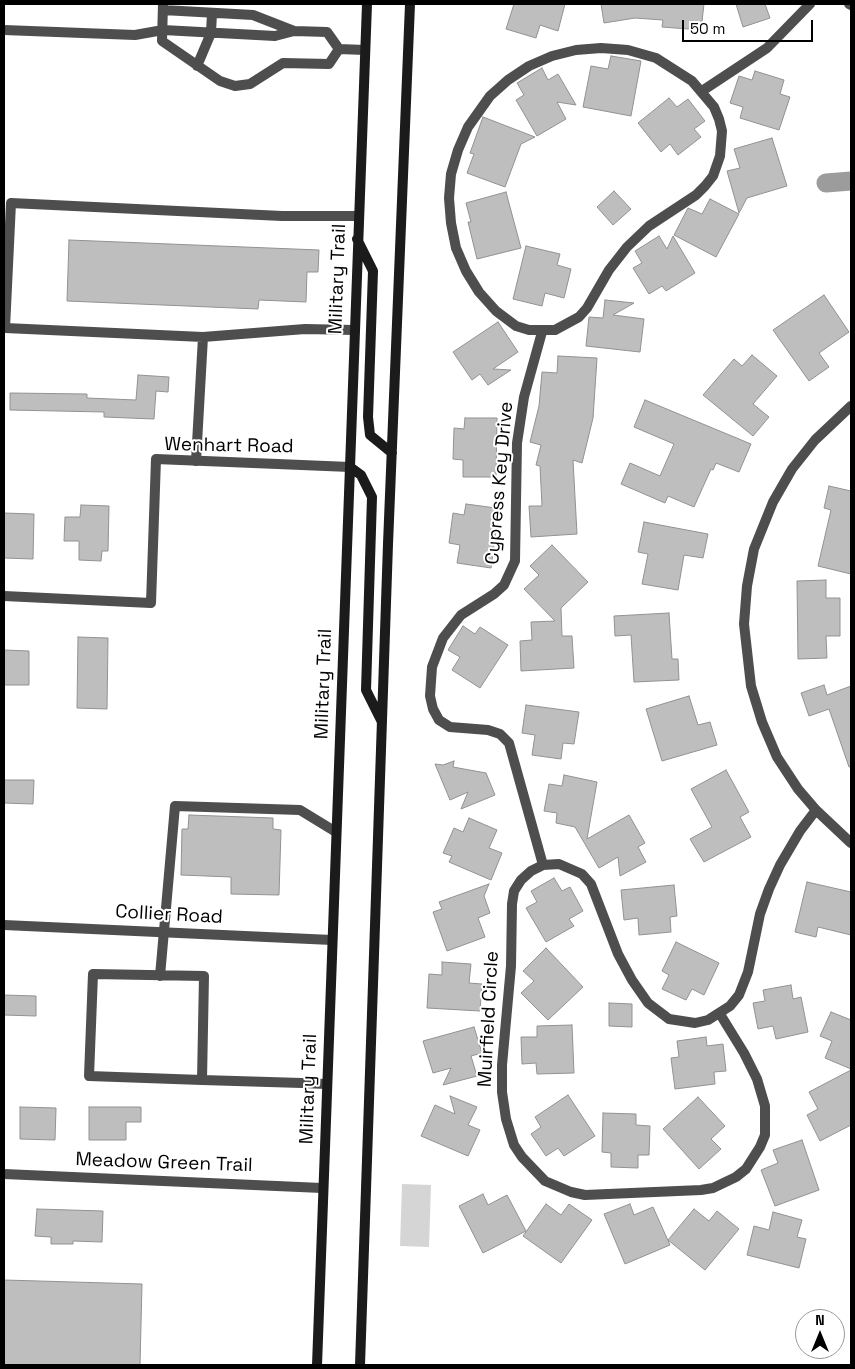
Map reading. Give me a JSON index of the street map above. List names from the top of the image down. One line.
{"streets":{"main road":["Military Trail"],"street":["Wenhart Road","Cypress Key Drive","Collier Road","Muirfield Circle","Meadow Green Trail"]},"crossings":[["Military Trail","Wenhart Road"],["Military Trail","Collier Road"],["Military Trail","Meadow Green Trail"],["Cypress Key Drive","Muirfield Circle"]],"scale_bar":"50 m","north":"top"}
